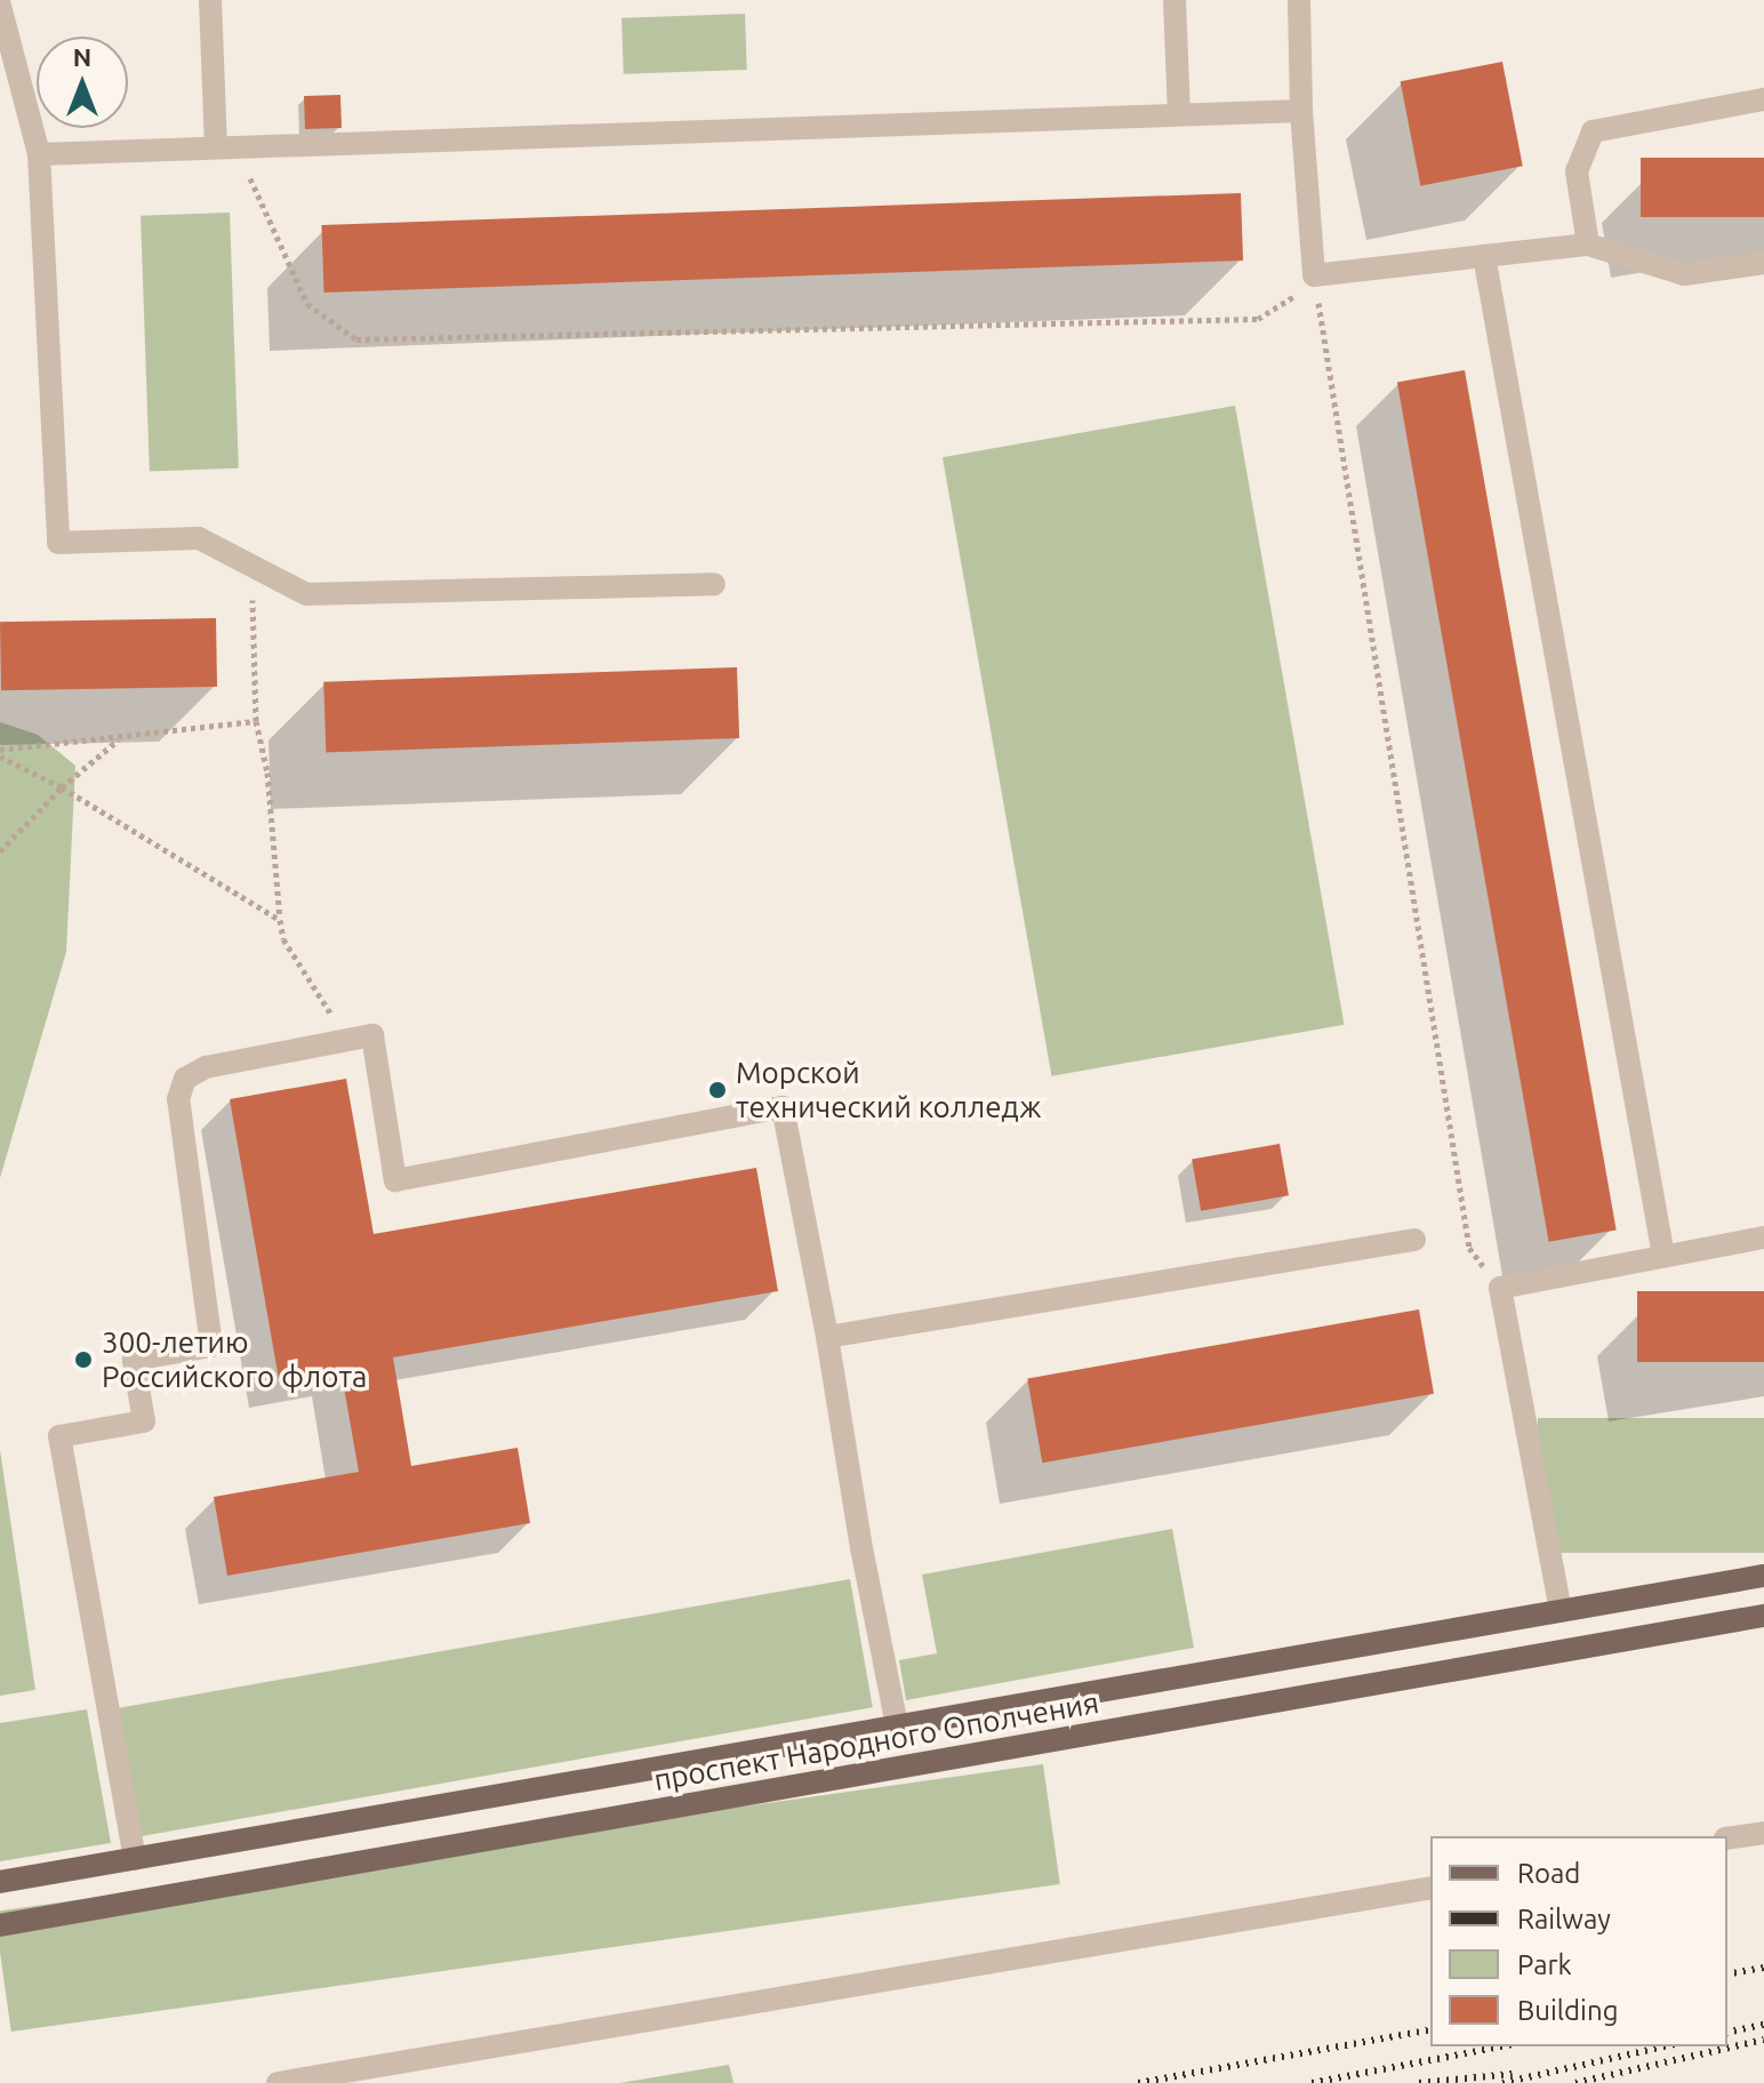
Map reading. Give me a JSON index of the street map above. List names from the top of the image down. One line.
{"streets":{"main road":["проспект Народного Ополчения"]},"places":["Морской технический колледж","300-летию Российского флота"],"legend":["Road","Railway","Park","Building"],"north":"top"}
